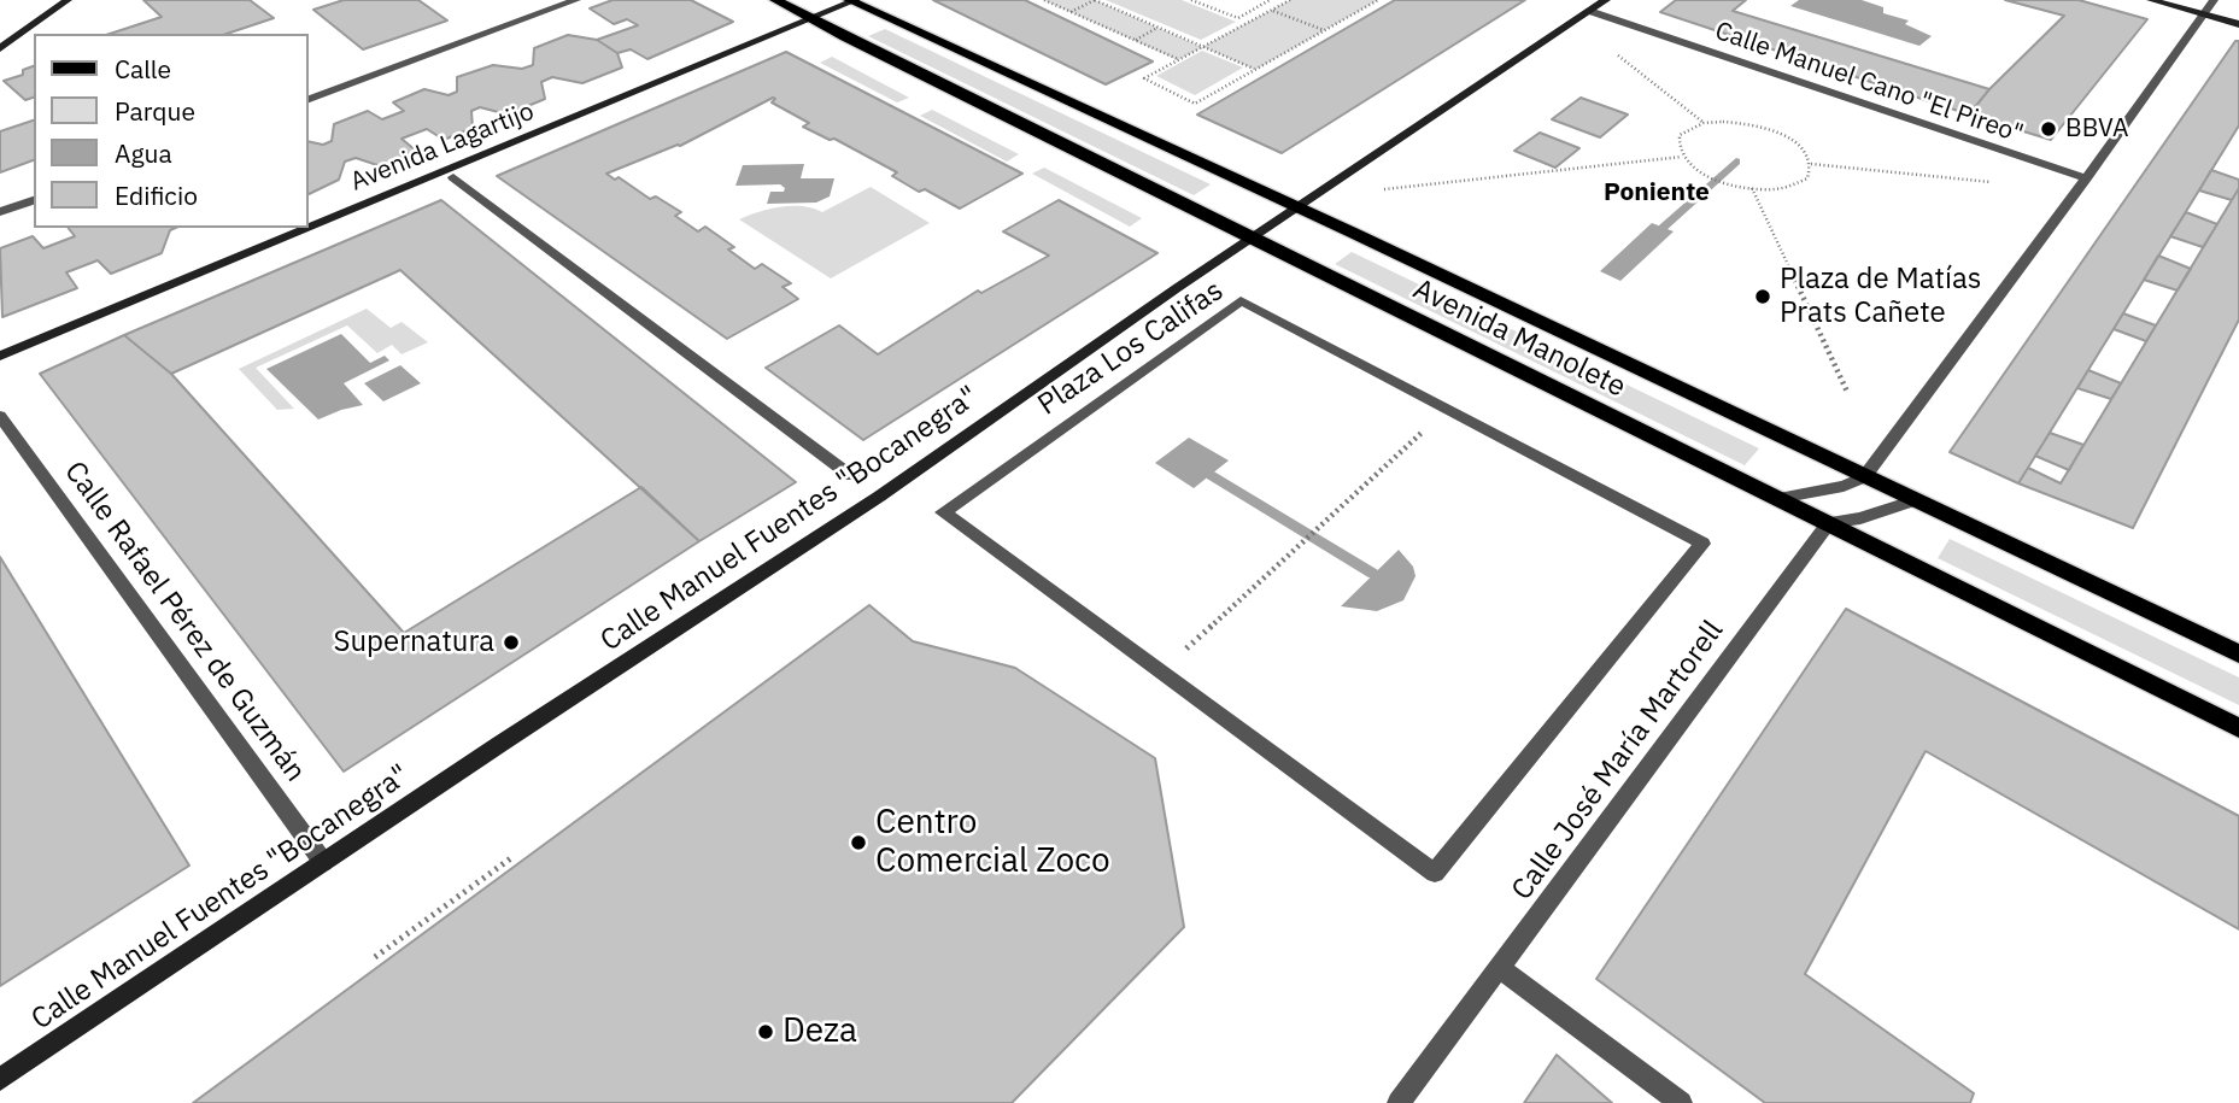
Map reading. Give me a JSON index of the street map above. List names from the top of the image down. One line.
{"streets":{"main road":["Avenida Manolete"],"street":["Calle Manuel Cano \"El Pireo\"","Avenida Lagartijo","Plaza Los Califas","Calle Manuel Fuentes \"Bocanegra\"","Calle Rafael Pérez de Guzmán","Calle José María Martorell"]},"crossings":[["Calle Manuel Cano \"El Pireo\"","Calle Manuel Fuentes \"Bocanegra\""],["Avenida Lagartijo","Avenida Manolete"],["Avenida Manolete","Calle Manuel Fuentes \"Bocanegra\""],["Avenida Manolete","Calle José María Martorell"],["Calle Manuel Fuentes \"Bocanegra\"","Calle Rafael Pérez de Guzmán"]],"districts":["Poniente"],"places":["BBVA","Plaza de Matías Prats Cañete","Supernatura","Centro Comercial Zoco","Deza"],"legend":["Calle","Parque","Agua","Edificio"]}
